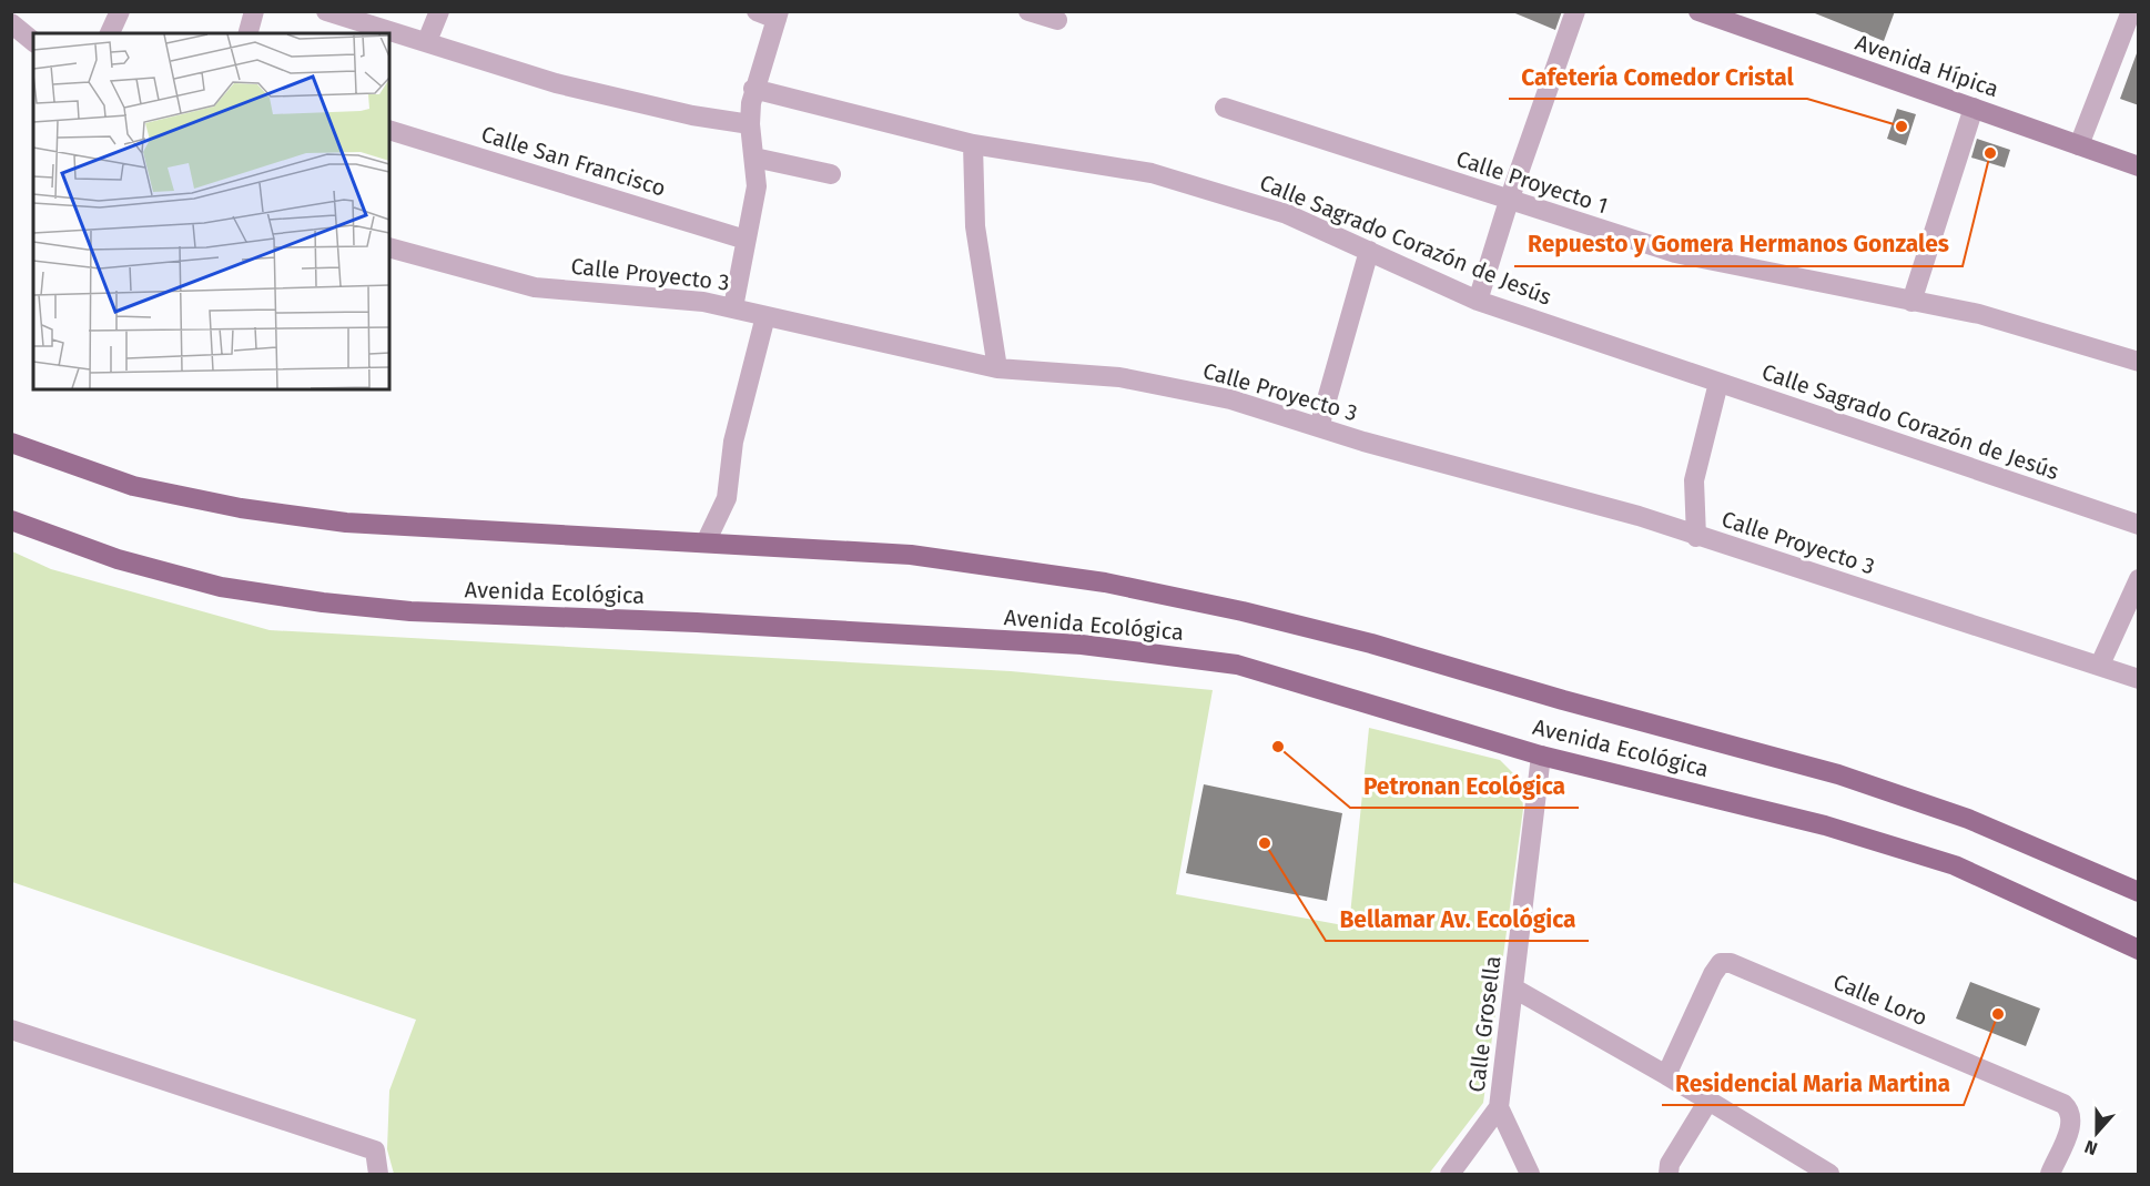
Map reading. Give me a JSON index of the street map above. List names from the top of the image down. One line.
{"streets":{"main road":["Avenida Ecológica"],"street":["Avenida Hípica","Calle San Francisco","Calle Proyecto 1","Calle Sagrado Corazón de Jesús","Calle Proyecto 3","Calle Loro","Calle Grosella"]},"crossings":[["Avenida Ecológica","Calle Grosella"]],"places":["Cafetería Comedor Cristal","Repuesto y Gomera Hermanos Gonzales","Petronan Ecológica","Bellamar Av. Ecológica","Residencial Maria Martina"],"north":"bottom"}
